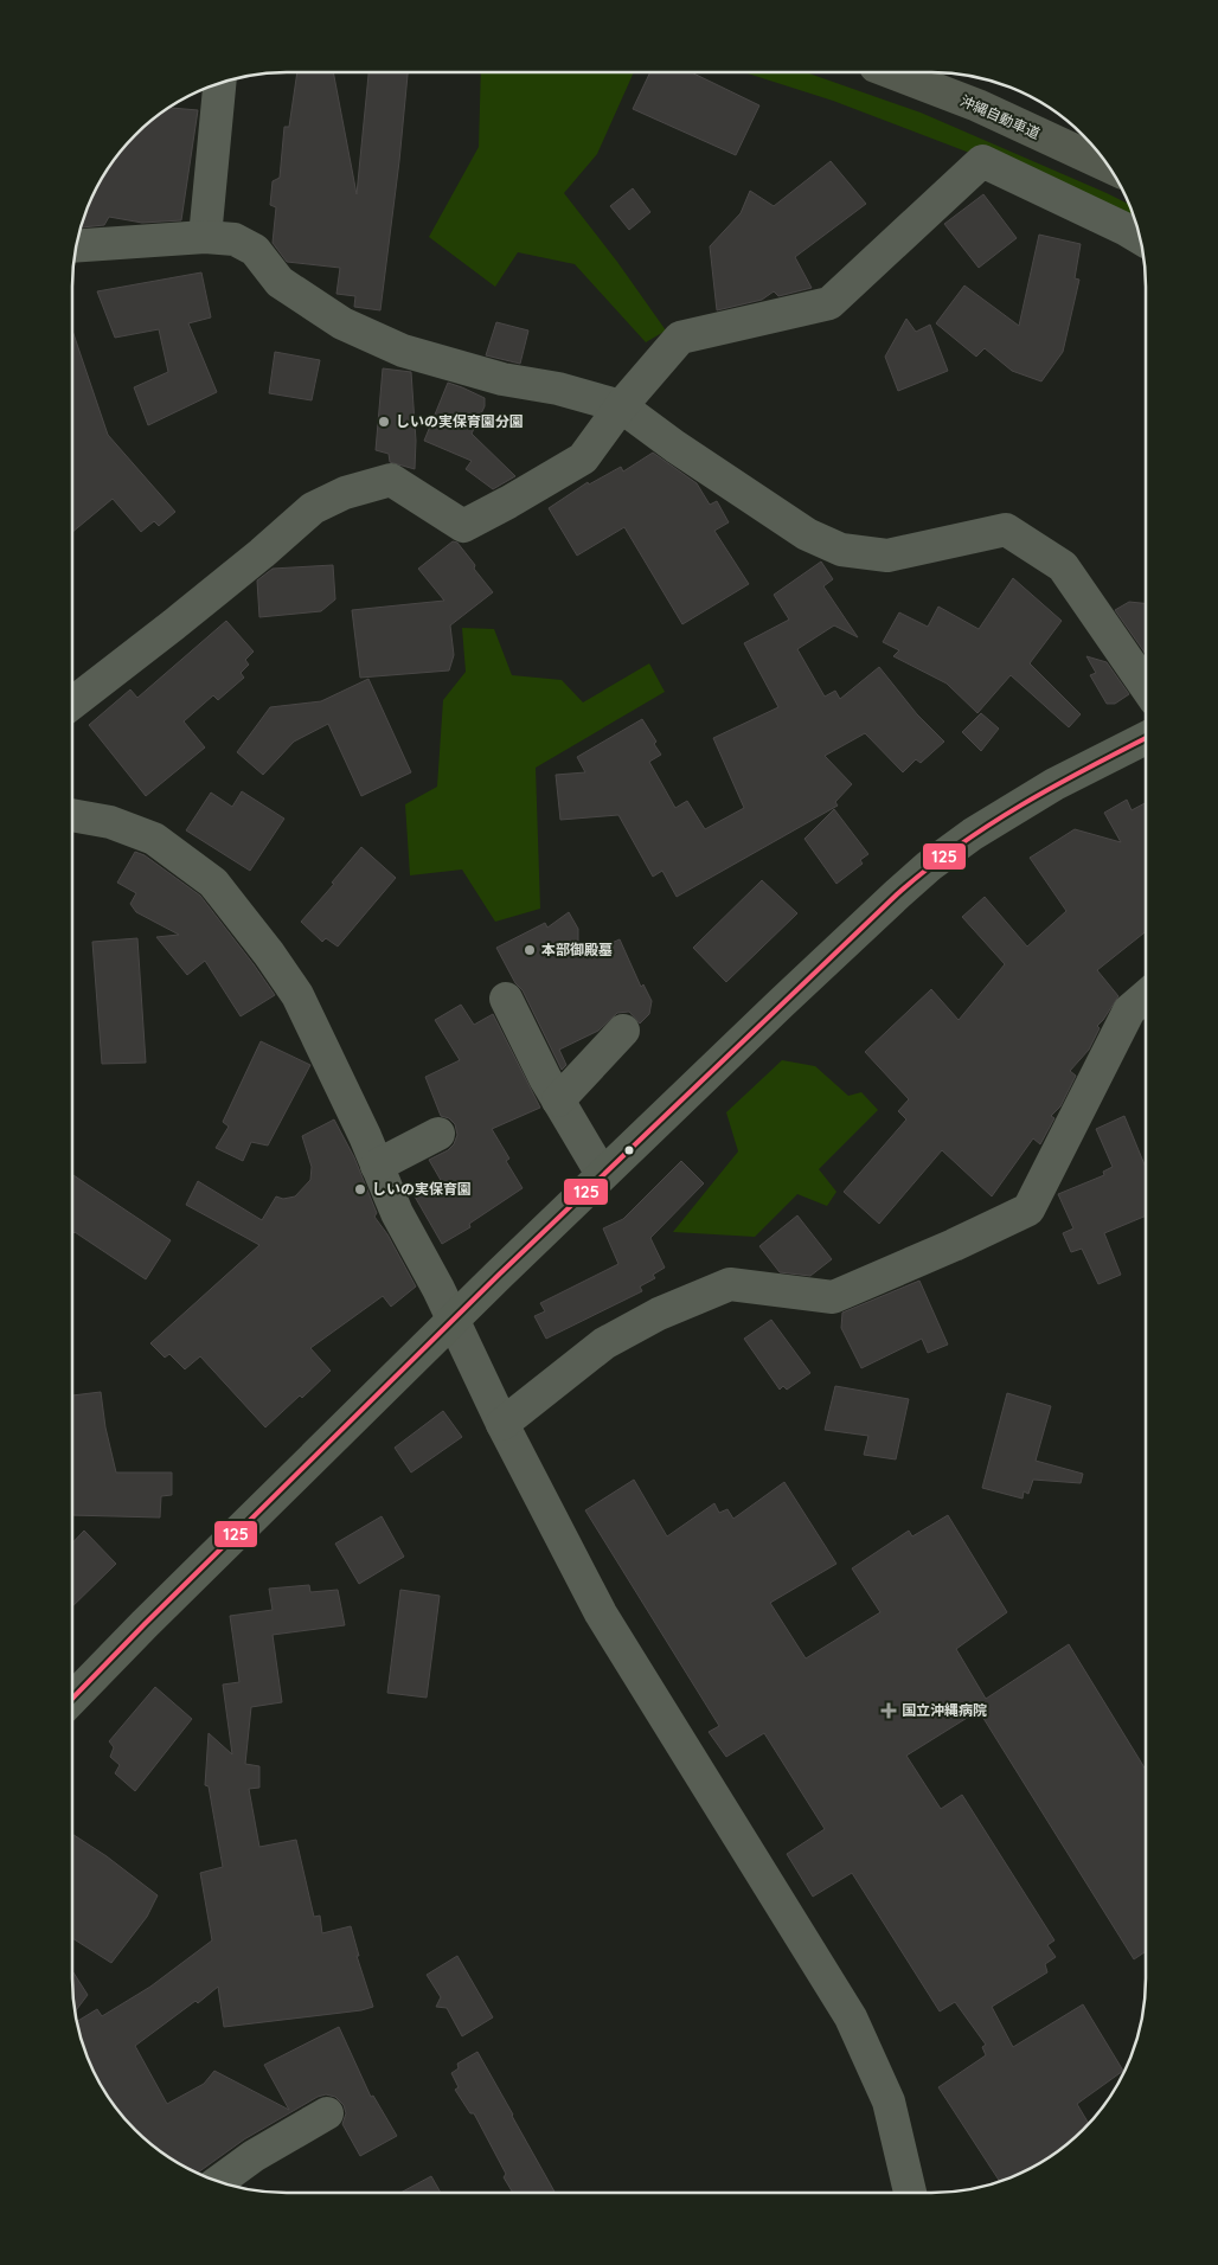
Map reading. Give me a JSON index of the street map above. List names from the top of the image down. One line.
{"streets":{"highway":["沖縄自動車道"]},"places":{"other":["しいの実保育園分園","本部御殿墓","しいの実保育園"],"health":["国立沖縄病院"]},"lines":["transit line 125"]}
